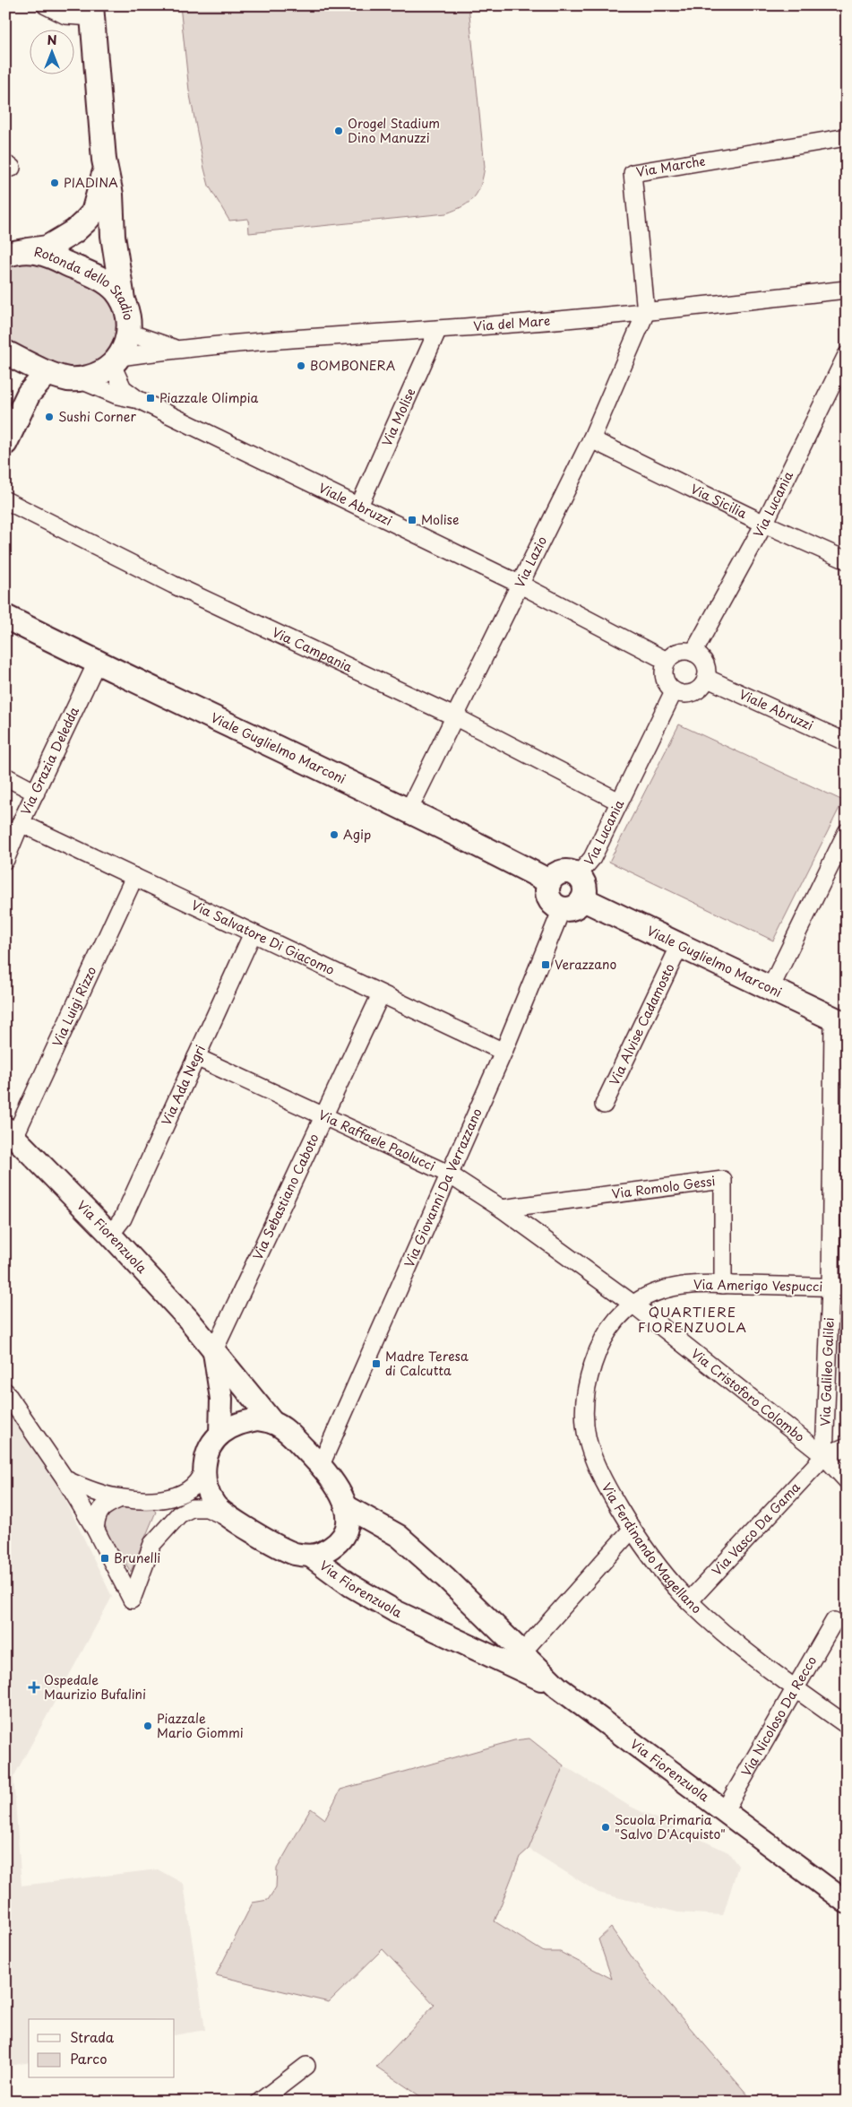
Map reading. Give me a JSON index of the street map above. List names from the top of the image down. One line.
{"streets":{"main road":["Rotonda dello Stadio","Viale Guglielmo Marconi"],"street":["Via Marche","Via del Mare","Via Molise","Via Sicilia","Viale Abruzzi","Via Lucania","Via Lazio","Via Campania","Via Grazia Deledda","Via Salvatore Di Giacomo","Via Luigi Rizzo","Via Alvise Cadamosto","Via Ada Negri","Via Raffaele Paolucci","Via Giovanni Da Verrazzano","Via Romolo Gessi","Via Sebastiano Caboto","Via Fiorenzuola","Via Amerigo Vespucci","Via Galileo Galilei","Via Cristoforo Colombo","Via Vasco Da Gama","Via Ferdinando Magellano","Via Nicoloso Da Recco"]},"crossings":[["Via Marche","Via del Mare"],["Via Marche","Via Lazio"],["Rotonda dello Stadio","Via del Mare"],["Rotonda dello Stadio","Viale Abruzzi"],["Via del Mare","Via Molise"],["Via del Mare","Viale Abruzzi"],["Via del Mare","Via Lazio"],["Via Molise","Viale Abruzzi"],["Via Sicilia","Via Lucania"],["Via Sicilia","Via Lazio"],["Viale Abruzzi","Via Lucania"],["Viale Abruzzi","Via Lazio"],["Via Lucania","Via Campania"],["Via Lucania","Viale Guglielmo Marconi"],["Via Lucania","Via Giovanni Da Verrazzano"],["Via Lazio","Via Campania"],["Via Lazio","Viale Guglielmo Marconi"],["Viale Guglielmo Marconi","Via Grazia Deledda"],["Viale Guglielmo Marconi","Via Alvise Cadamosto"],["Viale Guglielmo Marconi","Via Giovanni Da Verrazzano"],["Viale Guglielmo Marconi","Via Galileo Galilei"],["Via Grazia Deledda","Via Salvatore Di Giacomo"],["Via Salvatore Di Giacomo","Via Luigi Rizzo"],["Via Salvatore Di Giacomo","Via Ada Negri"],["Via Salvatore Di Giacomo","Via Giovanni Da Verrazzano"],["Via Salvatore Di Giacomo","Via Sebastiano Caboto"],["Via Luigi Rizzo","Via Fiorenzuola"],["Via Ada Negri","Via Raffaele Paolucci"],["Via Ada Negri","Via Fiorenzuola"],["Via Raffaele Paolucci","Via Giovanni Da Verrazzano"],["Via Raffaele Paolucci","Via Romolo Gessi"],["Via Raffaele Paolucci","Via Sebastiano Caboto"],["Via Raffaele Paolucci","Via Cristoforo Colombo"],["Via Giovanni Da Verrazzano","Via Fiorenzuola"],["Via Romolo Gessi","Via Amerigo Vespucci"],["Via Sebastiano Caboto","Via Fiorenzuola"],["Via Fiorenzuola","Via Nicoloso Da Recco"],["Via Amerigo Vespucci","Via Galileo Galilei"],["Via Amerigo Vespucci","Via Cristoforo Colombo"],["Via Amerigo Vespucci","Via Ferdinando Magellano"],["Via Galileo Galilei","Via Cristoforo Colombo"],["Via Galileo Galilei","Via Vasco Da Gama"],["Via Cristoforo Colombo","Via Vasco Da Gama"],["Via Cristoforo Colombo","Via Ferdinando Magellano"],["Via Vasco Da Gama","Via Ferdinando Magellano"],["Via Ferdinando Magellano","Via Nicoloso Da Recco"]],"districts":["QUARTIERE FIORENZUOLA"],"places":{"other":["Orogel Stadium Dino Manuzzi","PIADINA","BOMBONERA","Sushi Corner","Agip","Piazzale Mario Giommi","Scuola Primaria \"Salvo D'Acquisto\""],"transit":["Piazzale Olimpia","Molise","Verazzano","Madre Teresa di Calcutta","Brunelli"],"health":["Ospedale Maurizio Bufalini"]},"legend":["Strada","Parco"],"north":"top"}
